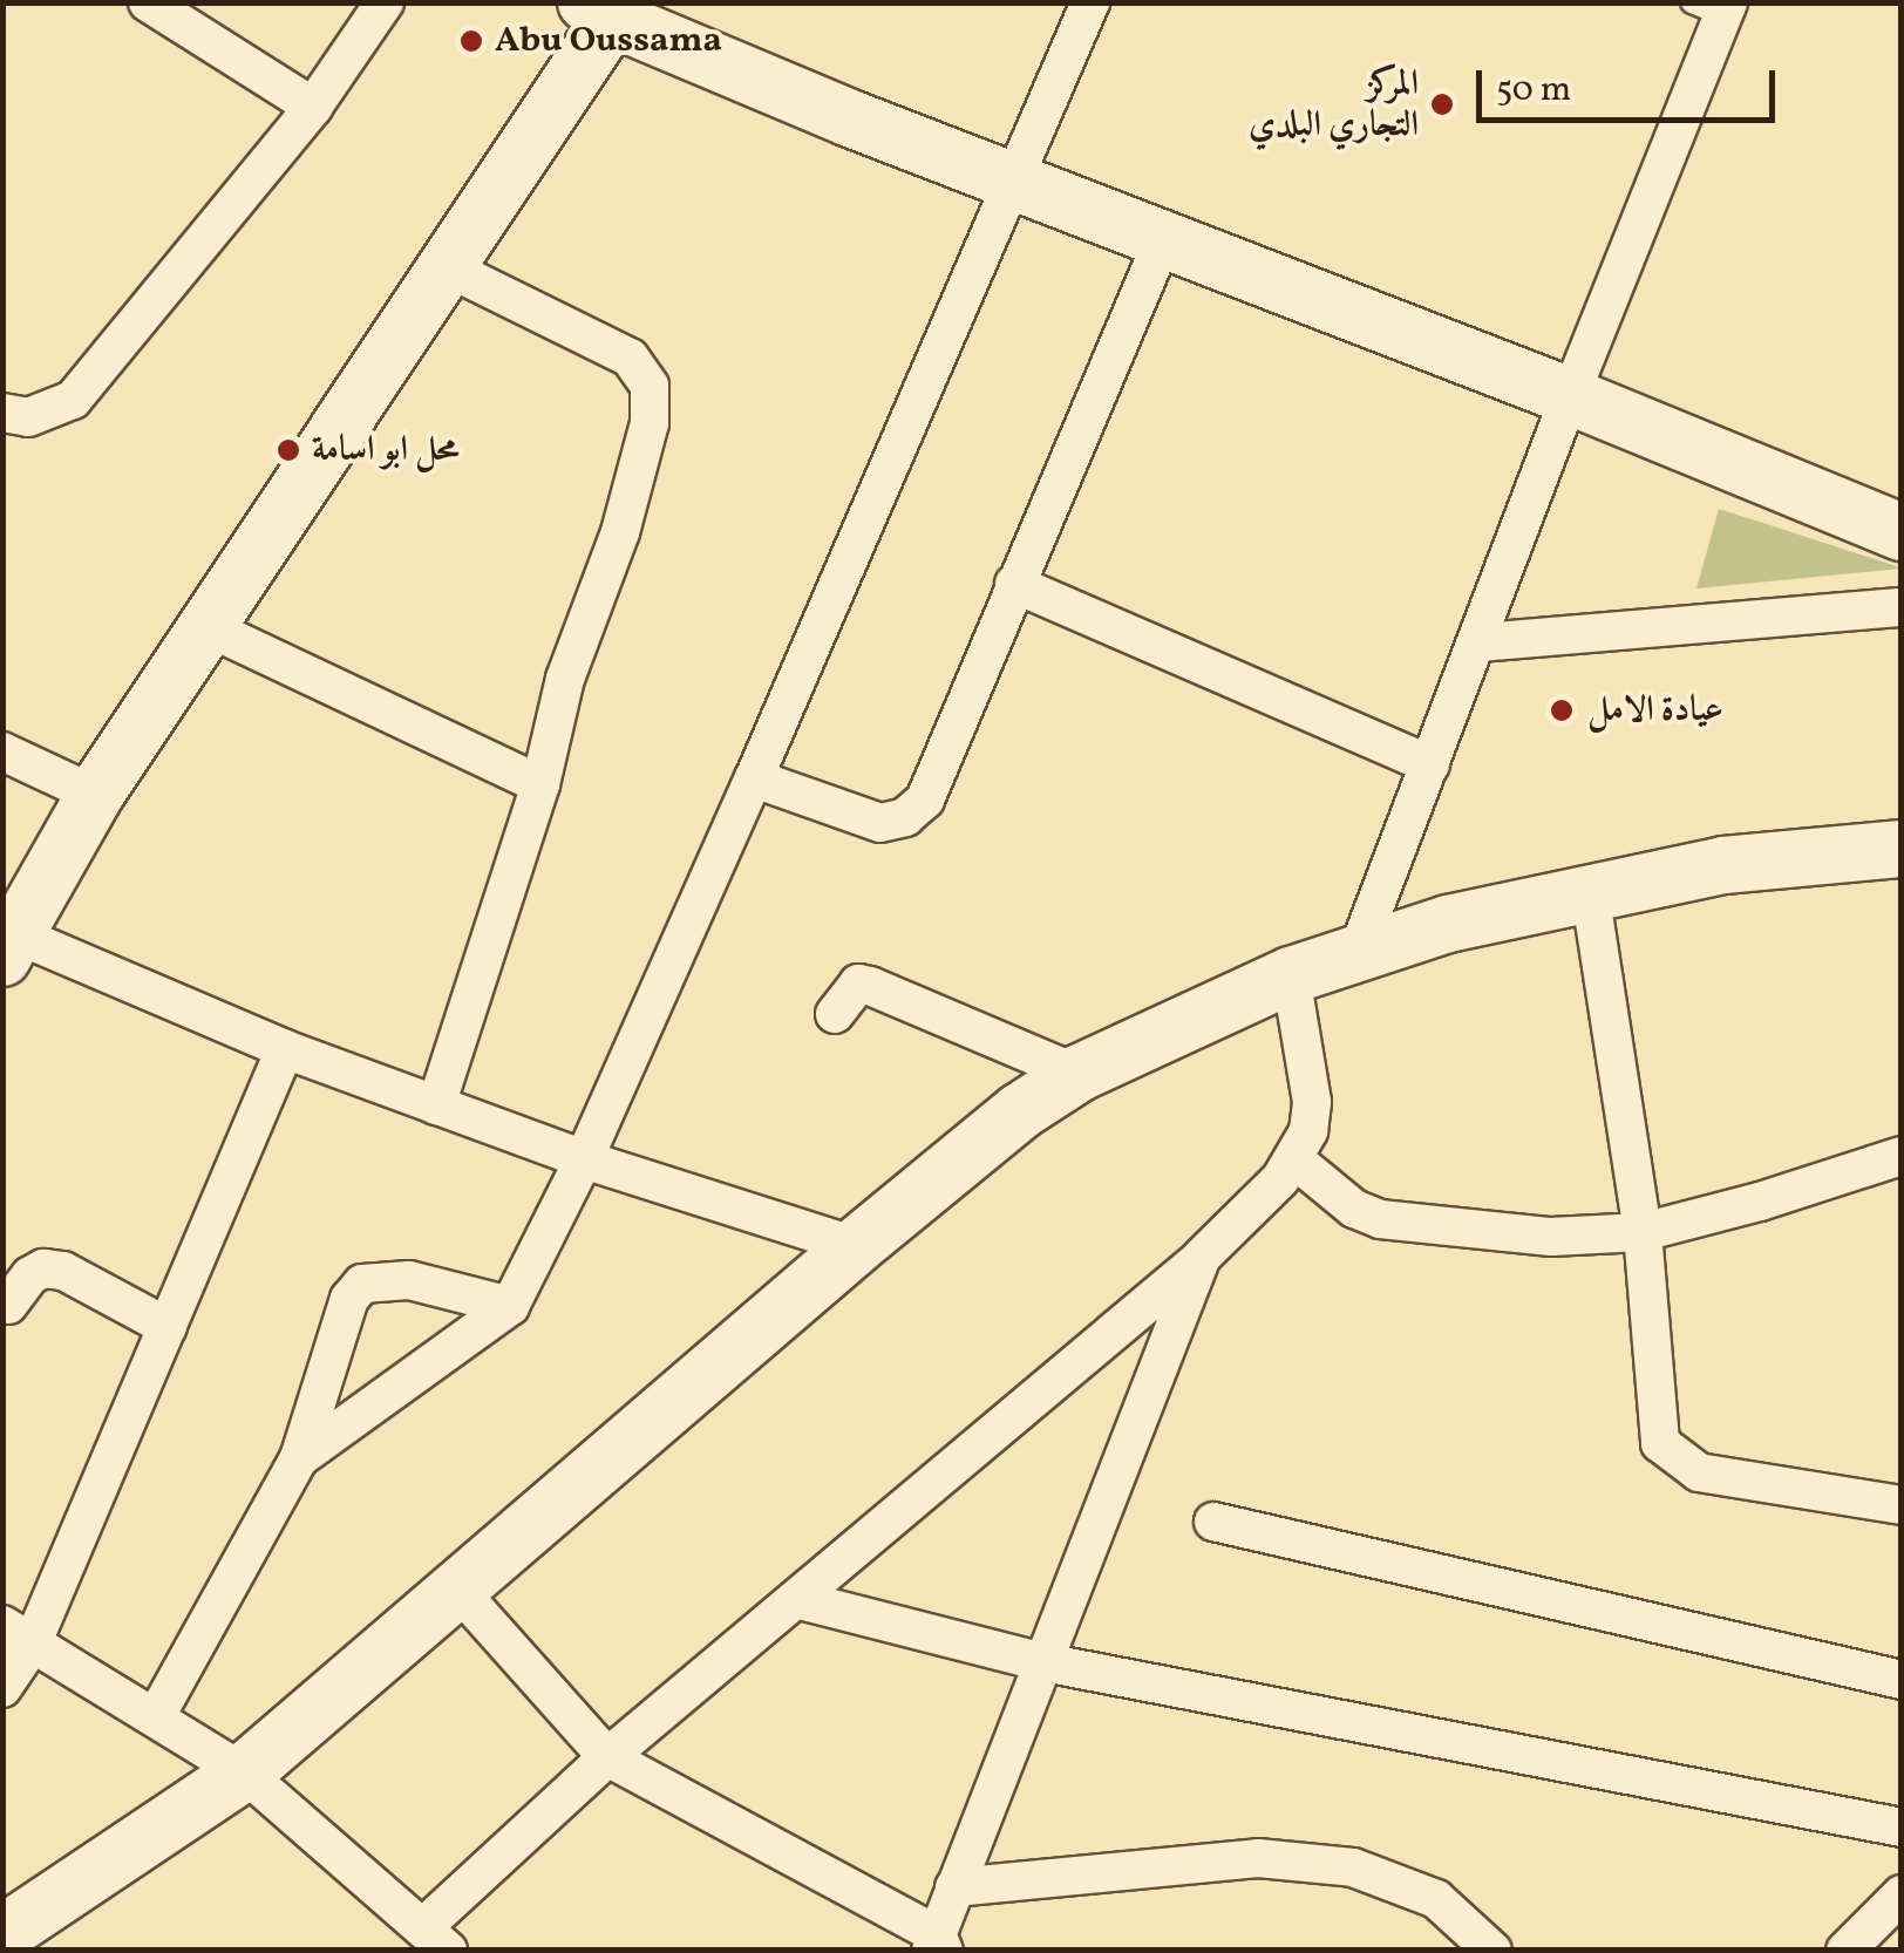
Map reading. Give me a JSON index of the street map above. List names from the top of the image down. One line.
{"places":["Abu Oussama","المركز التجاري البلدي","محل ابو اسامة","عيادة الامل"],"scale_bar":"50 m"}
